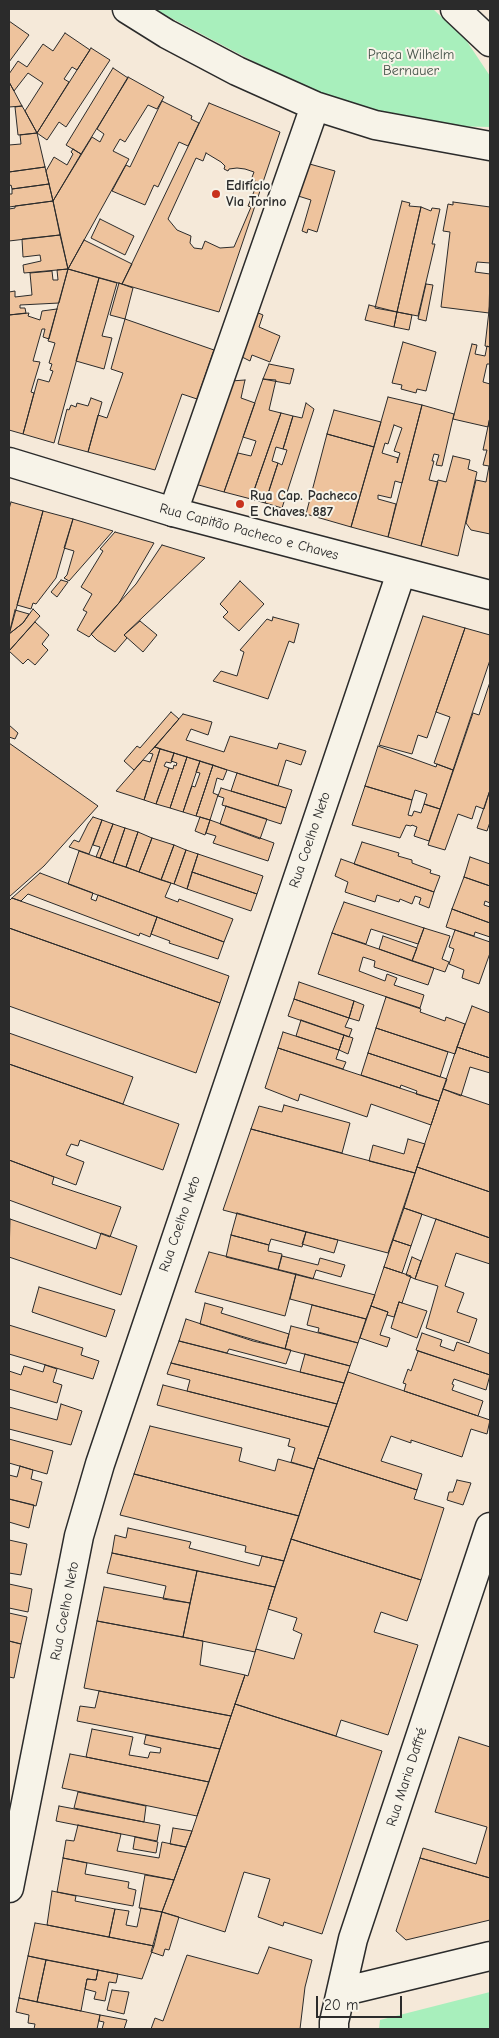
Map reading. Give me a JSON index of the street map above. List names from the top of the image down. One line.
{"streets":{"street":["Rua Capitão Pacheco e Chaves","Rua Coelho Neto","Rua Maria Daffré"]},"crossings":[["Rua Capitão Pacheco e Chaves","Rua Coelho Neto"]],"parks":["Praça Wilhelm Bernauer"],"places":["Edifício Via Torino","Rua Cap. Pacheco E Chaves, 887"],"scale_bar":"20 m"}
